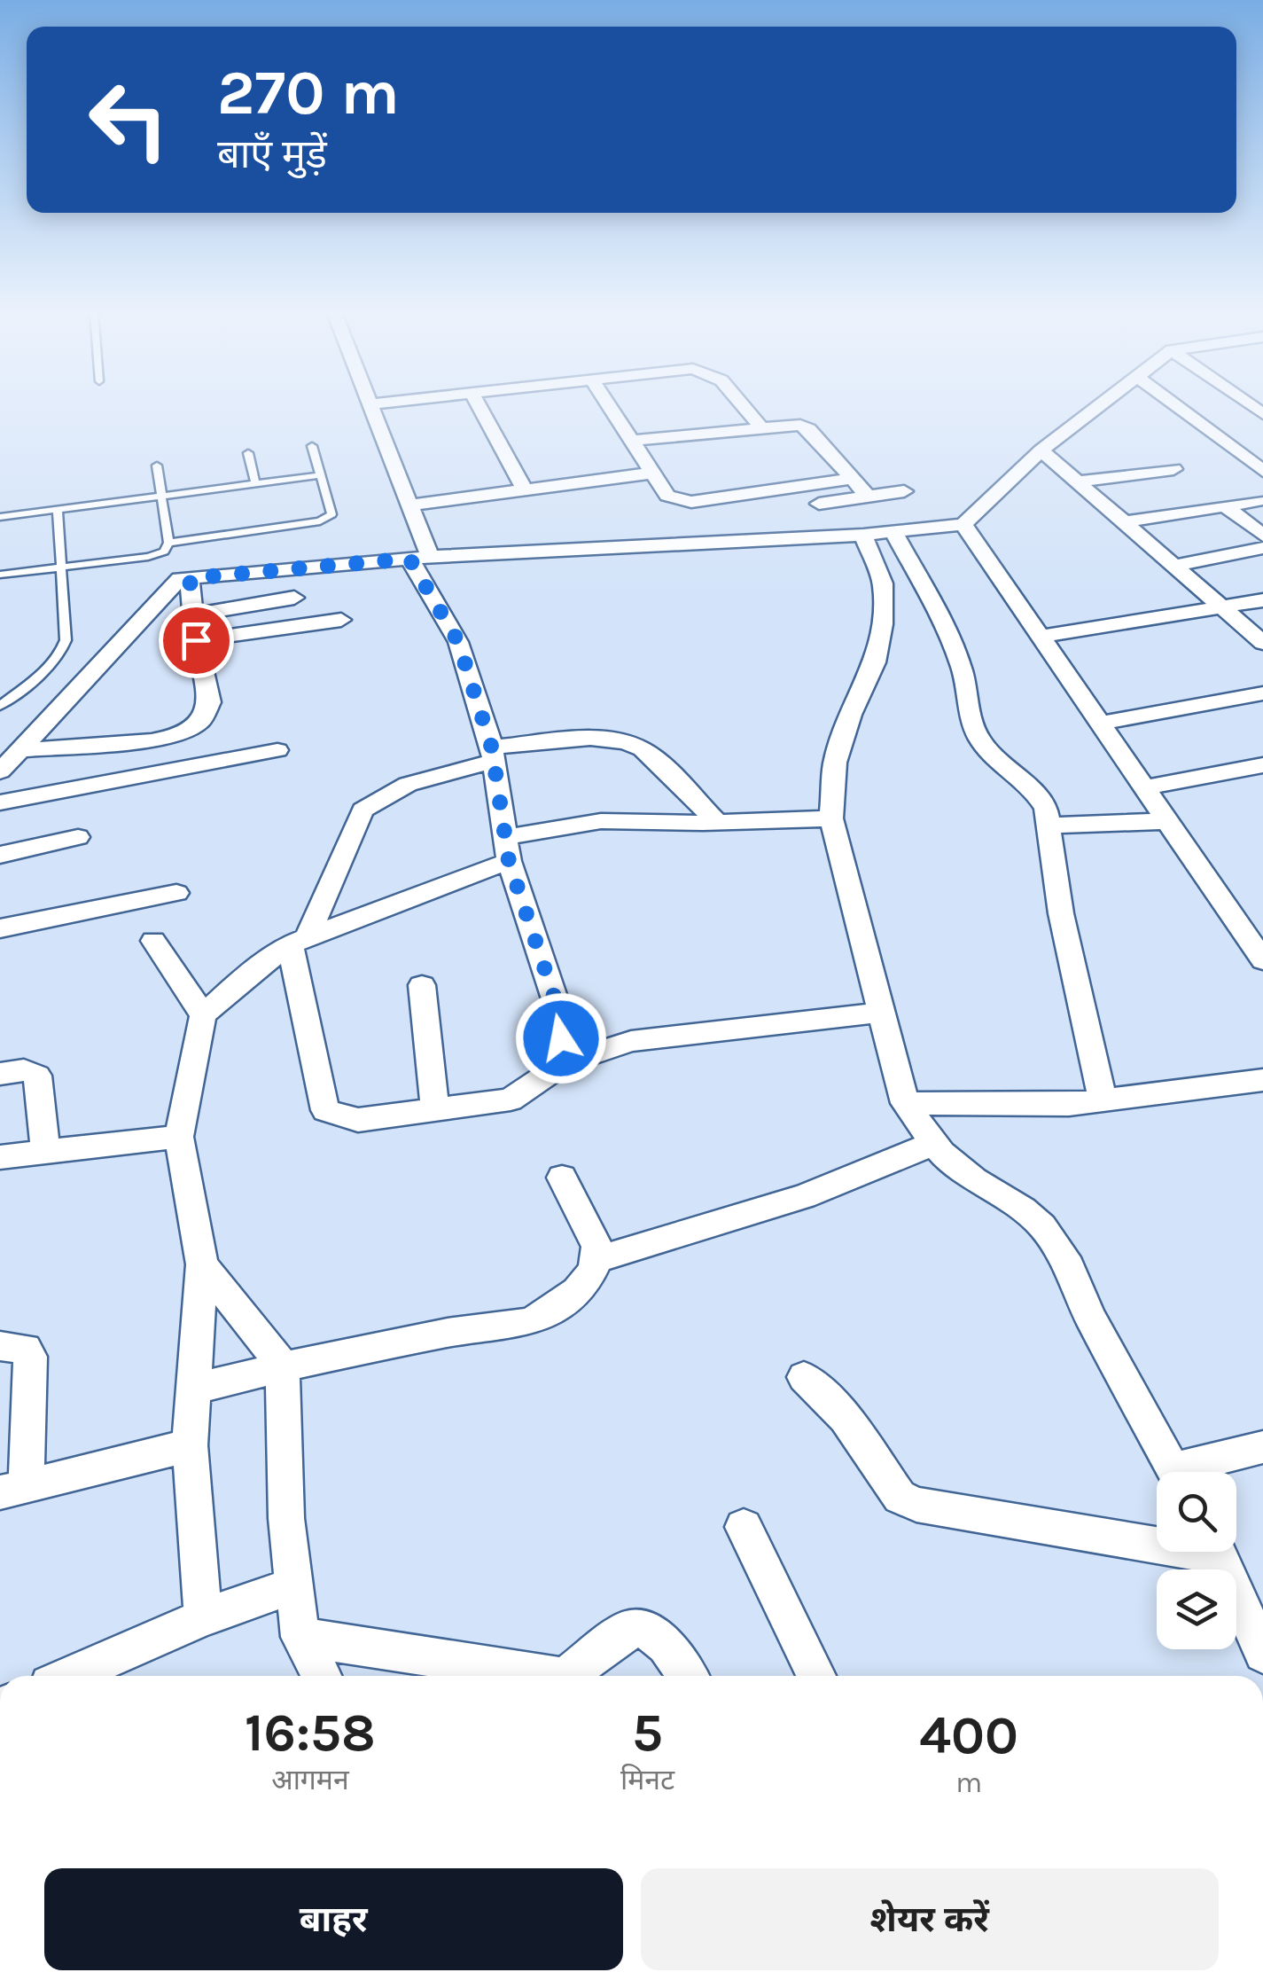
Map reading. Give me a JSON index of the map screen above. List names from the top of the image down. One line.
{"page":{"turn":["270 m","बाएँ मुड़ें"],"eta":["16:58","आगमन","5","मिनट","400","m"],"buttons":["बाहर","शेयर करें"]}}
